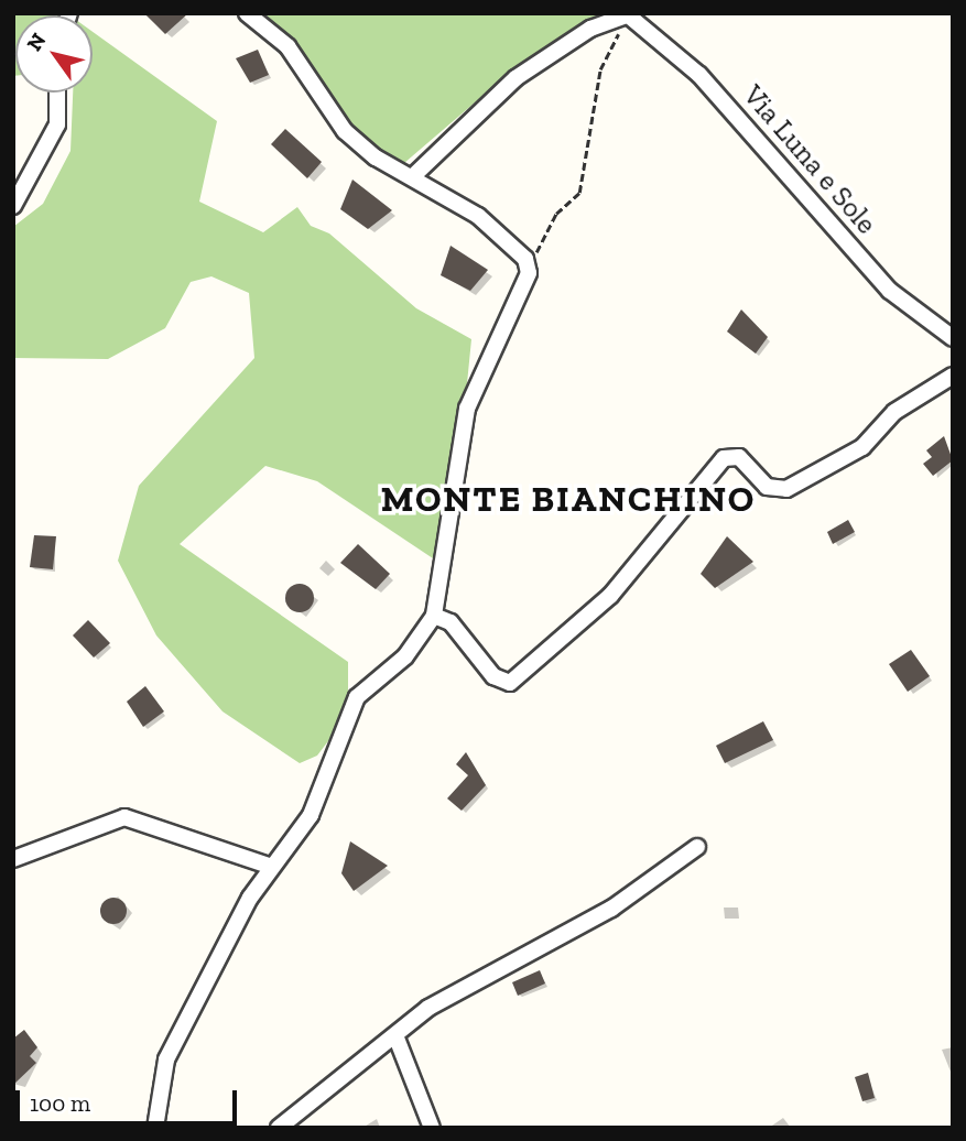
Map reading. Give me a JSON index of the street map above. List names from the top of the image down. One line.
{"streets":{"street":["Via Luna e Sole"]},"districts":["MONTE BIANCHINO"],"scale_bar":"100 m","north":"top left"}
